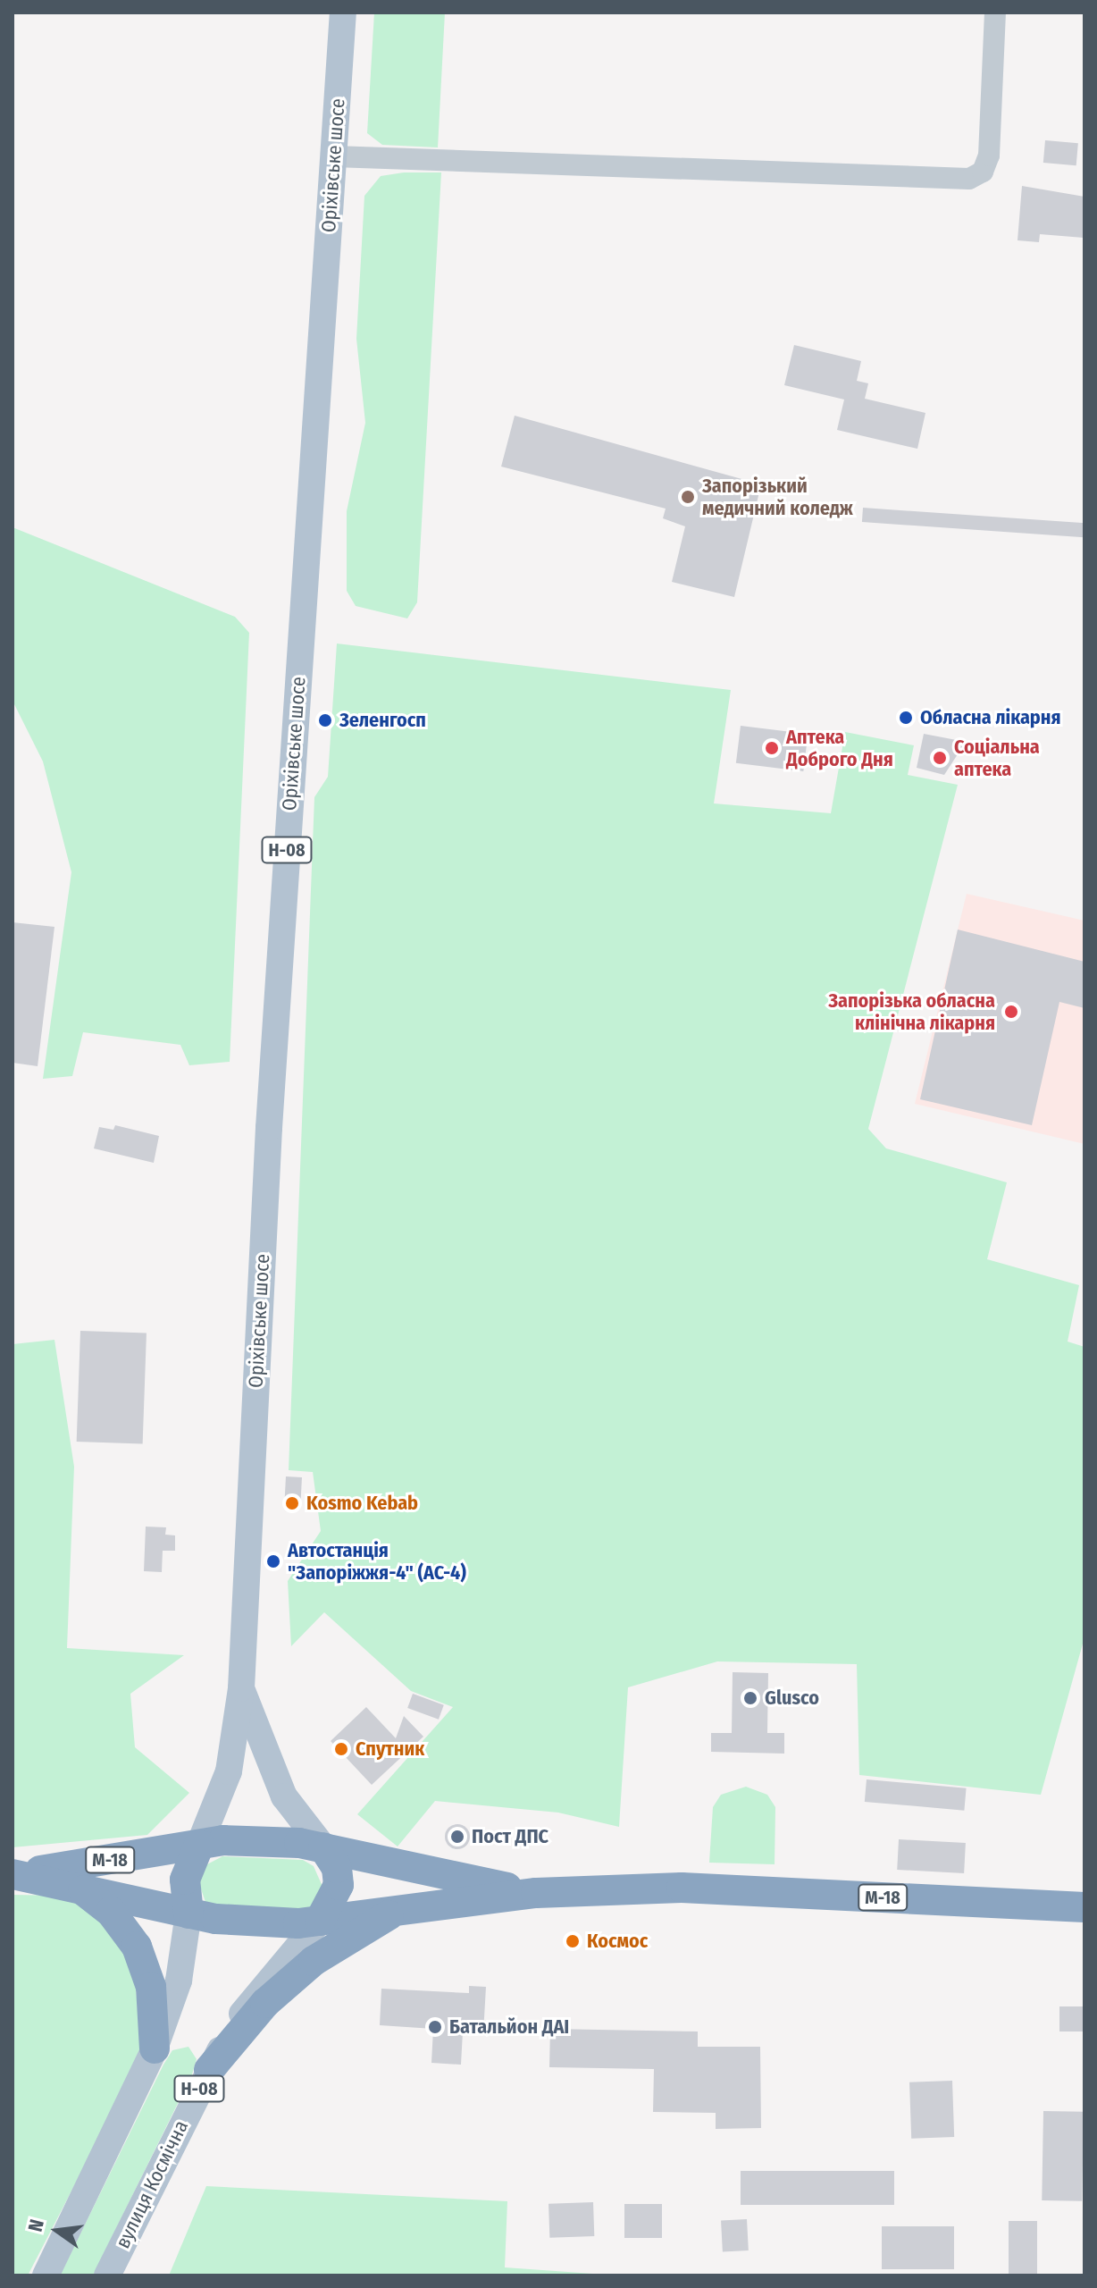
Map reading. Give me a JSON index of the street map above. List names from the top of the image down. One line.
{"streets":{"highway":["Н-08","М-18"],"main road":["Оріхівське шосе","вулиця Космічна"]},"crossings":[["Оріхівське шосе","Н-08"],["Оріхівське шосе","М-18"],["Н-08","М-18"],["Н-08","вулиця Космічна"],["М-18","вулиця Космічна"]],"places":["Запорізький медичний коледж","Обласна лікарня","Зеленгосп","Аптека Доброго Дня","Соціальна аптека","Запорізька обласна клінічна лікарня","Kosmo Kebab","Автостанція \"Запоріжжя-4\" (АС-4)","Glusco","Спутник","Пост ДПС","Космос","Батальйон ДАI"],"north":"left"}
